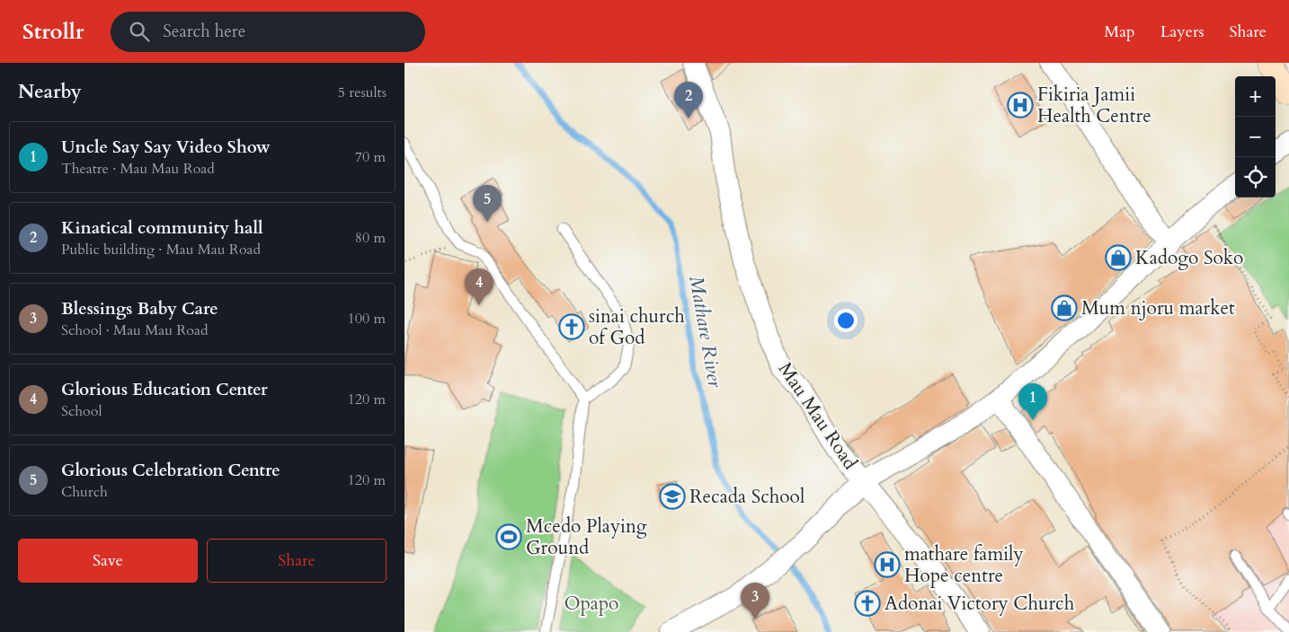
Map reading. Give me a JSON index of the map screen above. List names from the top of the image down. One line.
{"streets":{"street":["Mau Mau Road"]},"water":["Mathare River"],"parks":["Opapo"],"places":{"hospital":["Fikiria Jamii Health Centre","mathare family Hope centre"],"shop":["Kadogo Soko","Mum njoru market"],"church":["sinai church of God","Adonai Victory Church"],"school or university":["Recada School"],"sports":["Mcedo Playing Ground"]},"page":{"header":"Strollr","search":"Search here","nav":["Map","Layers","Share"],"heading":["Nearby","5 results"],"map_buttons":["+","−"],"pins":["2","5","4","1","3"],"list":[{"mark":"1","name":"Uncle Say Say Video Show","note":"Theatre · Mau Mau Road","value":"70 m"},{"mark":"2","name":"Kinatical community hall","note":"Public building · Mau Mau Road","value":"80 m"},{"mark":"3","name":"Blessings Baby Care","note":"School · Mau Mau Road","value":"100 m"},{"mark":"4","name":"Glorious Education Center","note":"School","value":"120 m"},{"mark":"5","name":"Glorious Celebration Centre","note":"Church","value":"120 m"}],"buttons":["Save","Share"]}}
